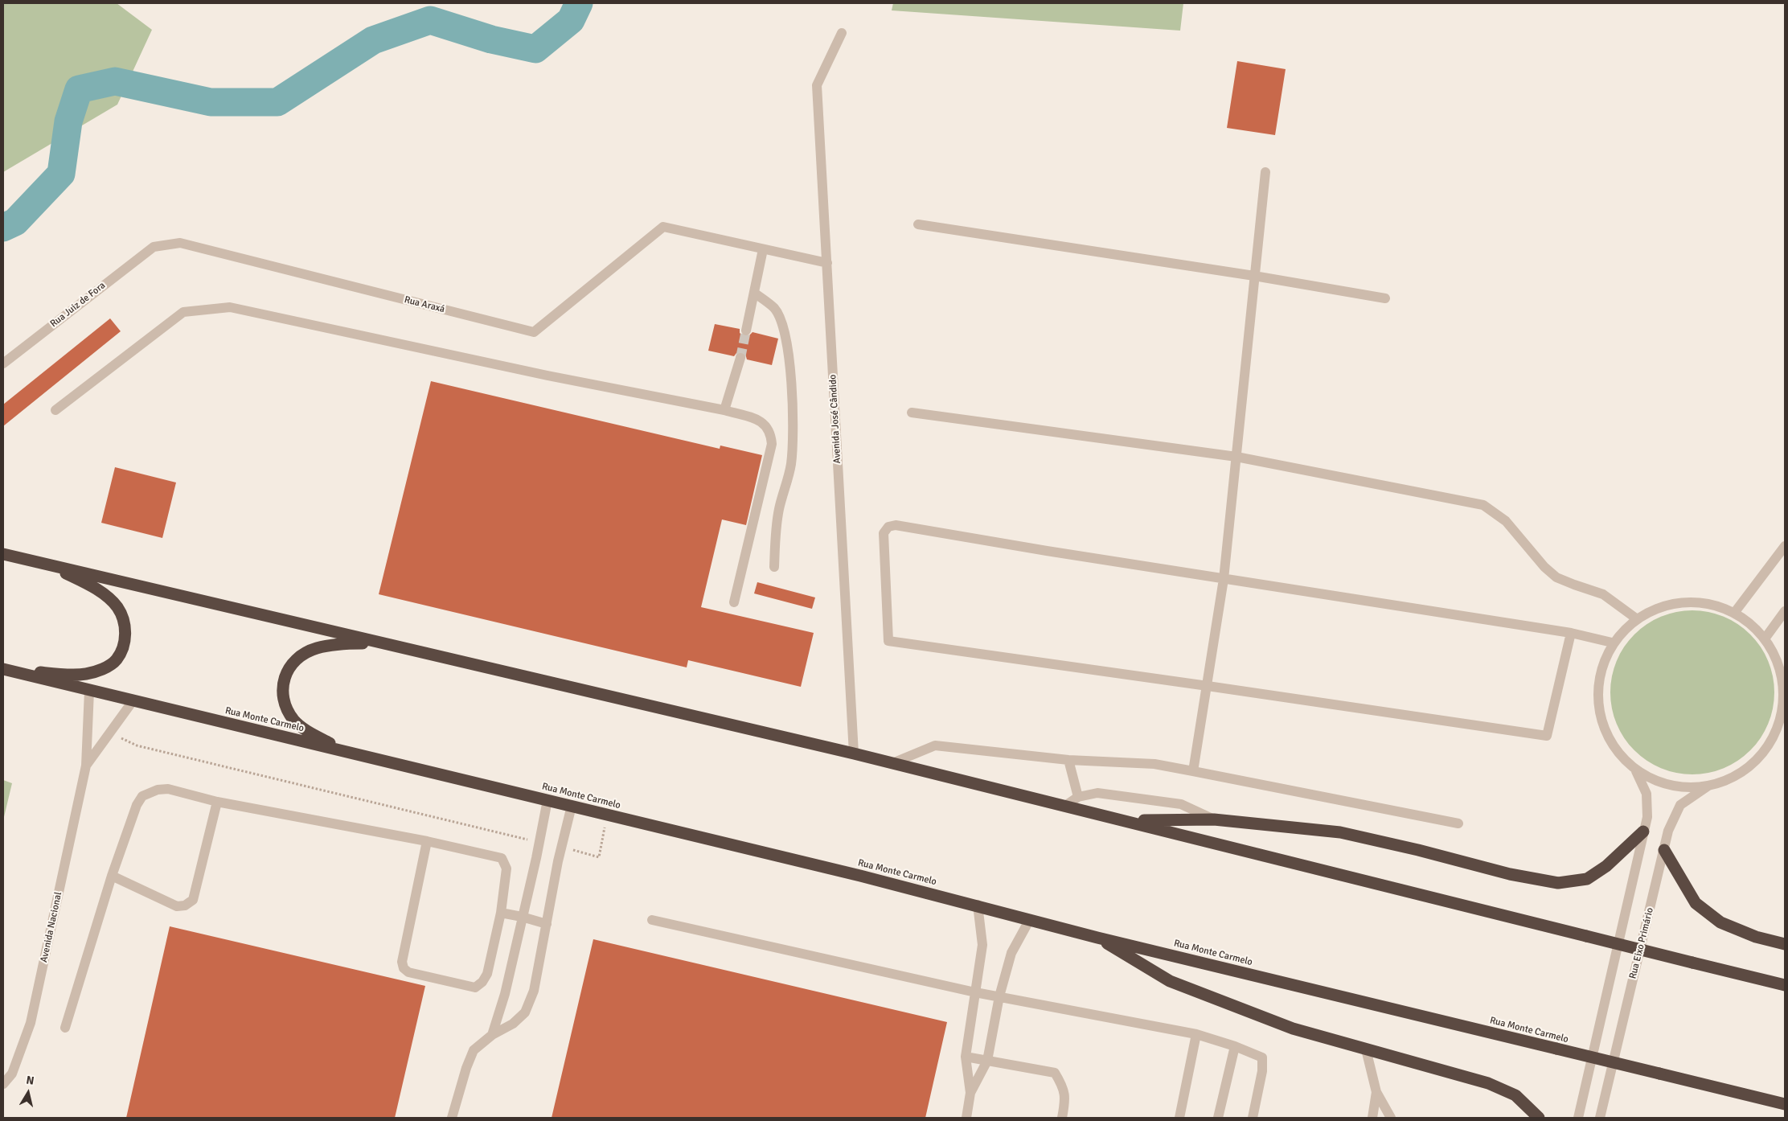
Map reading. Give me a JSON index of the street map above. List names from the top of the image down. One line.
{"streets":{"highway":["Rua Monte Carmelo"],"street":["Rua Juiz de Fora","Rua Araxá","Avenida José Cândido","Avenida Nacional","Rua Eixo Primário"]},"crossings":[["Rua Juiz de Fora","Rua Araxá"],["Rua Monte Carmelo","Avenida Nacional"]],"north":"top"}
